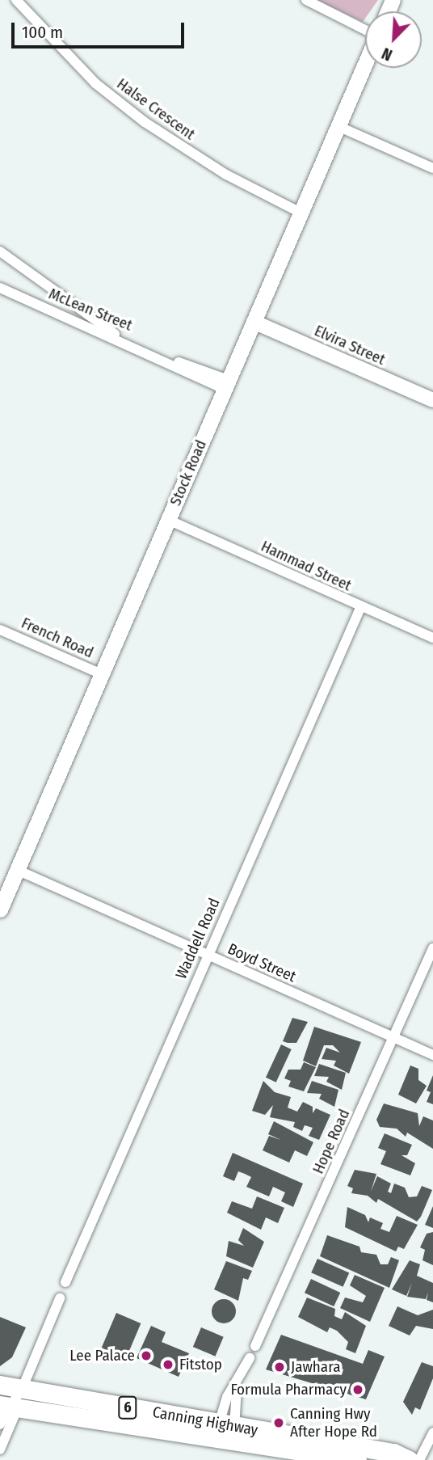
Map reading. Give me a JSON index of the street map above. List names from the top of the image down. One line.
{"streets":{"highway":["6","Canning Highway"],"main road":["Stock Road"],"street":["Halse Crescent","McLean Street","Elvira Street","Hammad Street","French Road","Waddell Road","Boyd Street","Hope Road"]},"crossings":[["Halse Crescent","Stock Road"],["McLean Street","Stock Road"],["Elvira Street","Stock Road"],["Stock Road","Hammad Street"],["Stock Road","French Road"],["Stock Road","Boyd Street"],["Hammad Street","Waddell Road"],["Waddell Road","Boyd Street"],["Boyd Street","Hope Road"]],"places":["Lee Palace","Fitstop","Jawhara","Formula Pharmacy","Canning Hwy After Hope Rd"],"scale_bar":"100 m","north":"bottom left"}
